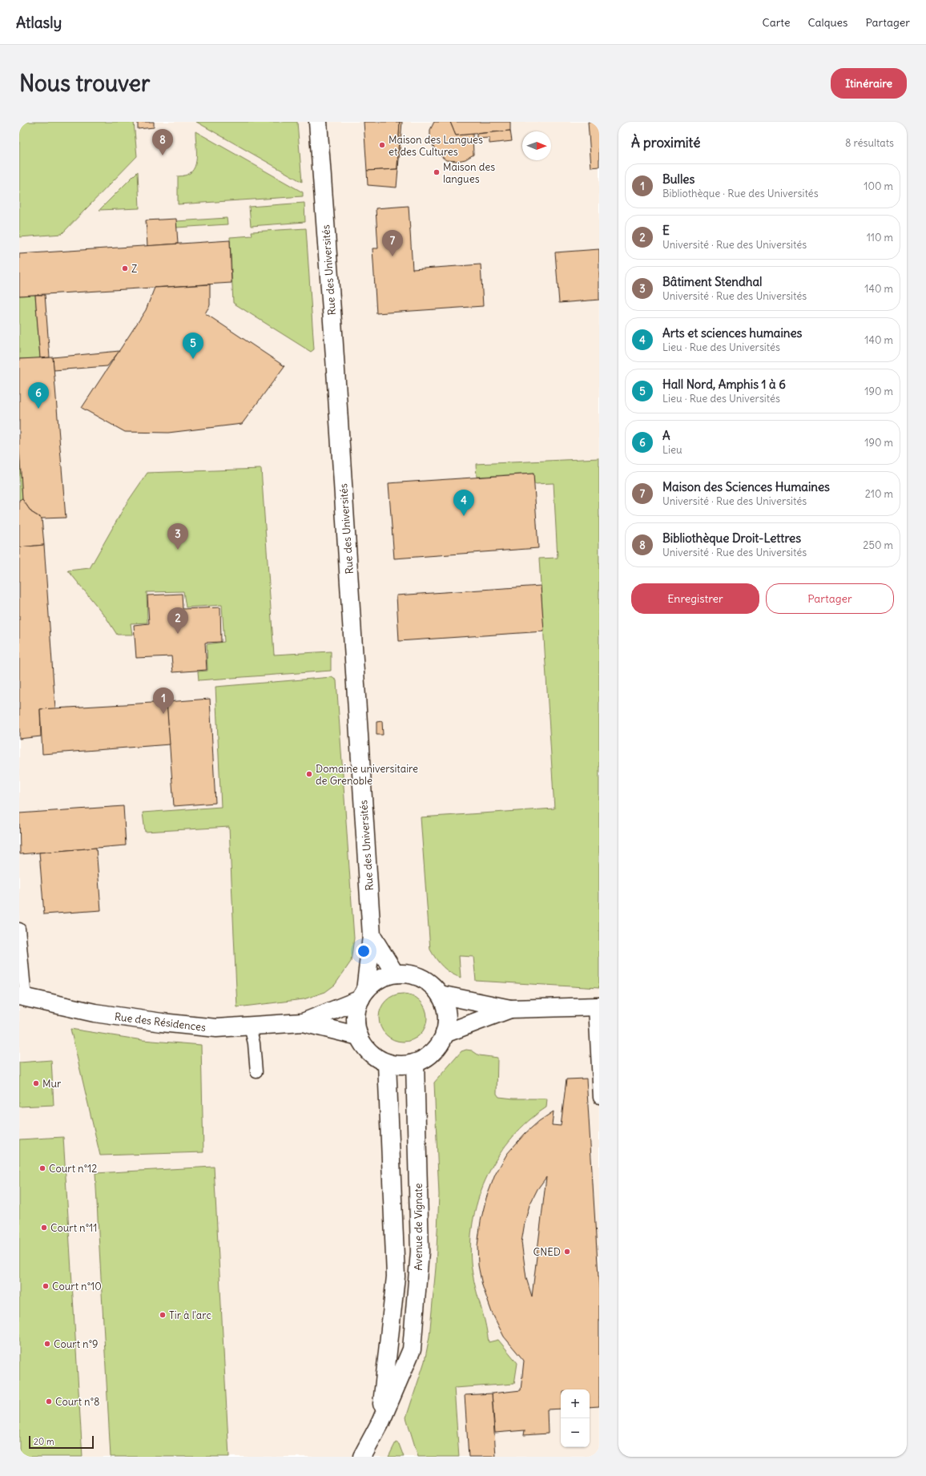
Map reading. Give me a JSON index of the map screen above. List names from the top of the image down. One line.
{"streets":{"street":["Rue des Universités","Rue des Résidences","Avenue de Vignate"]},"crossings":[["Rue des Universités","Rue des Résidences"],["Rue des Universités","Avenue de Vignate"],["Rue des Résidences","Avenue de Vignate"]],"places":["Maison des Langues et des Cultures","Maison des langues","Z","Domaine universitaire de Grenoble","Mur","Court n°12","Court n°11","CNED","Court n°10","Tir à l'arc","Court n°9","Court n°8"],"scale_bar":"20 m","north":"right","page":{"header":"Atlasly","nav":["Carte","Calques","Partager"],"buttons":["Itinéraire",["Enregistrer","Partager"]],"title":"Nous trouver","heading":["À proximité","8 résultats"],"pins":["8","7","5","6","4","3","2","1"],"list":[{"mark":"1","name":"Bulles","note":"Bibliothèque · Rue des Universités","value":"100 m"},{"mark":"2","name":"E","note":"Université · Rue des Universités","value":"110 m"},{"mark":"3","name":"Bâtiment Stendhal","note":"Université · Rue des Universités","value":"140 m"},{"mark":"4","name":"Arts et sciences humaines","note":"Lieu · Rue des Universités","value":"140 m"},{"mark":"5","name":"Hall Nord, Amphis 1 à 6","note":"Lieu · Rue des Universités","value":"190 m"},{"mark":"6","name":"A","note":"Lieu","value":"190 m"},{"mark":"7","name":"Maison des Sciences Humaines","note":"Université · Rue des Universités","value":"210 m"},{"mark":"8","name":"Bibliothèque Droit-Lettres","note":"Université · Rue des Universités","value":"250 m"}],"map_buttons":["+","−"],"scale":"20 m"}}
